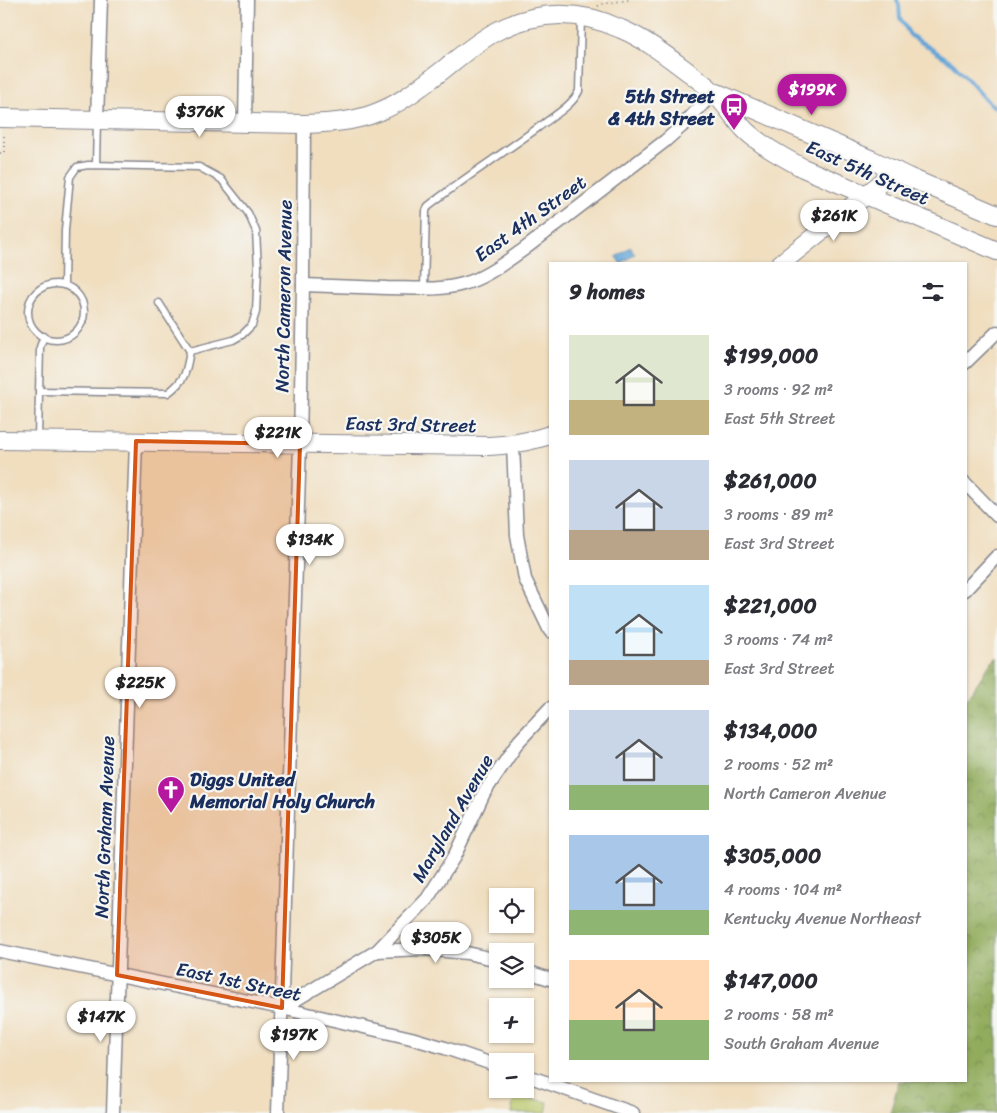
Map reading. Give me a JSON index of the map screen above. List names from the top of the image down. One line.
{"streets":{"main road":["East 5th Street","East 3rd Street"],"street":["East 4th Street","North Cameron Avenue","Maryland Avenue","North Graham Avenue","East 1st Street"]},"crossings":[["East 5th Street","East 4th Street"],["East 5th Street","North Cameron Avenue"],["East 4th Street","North Cameron Avenue"],["North Cameron Avenue","East 3rd Street"],["North Cameron Avenue","Maryland Avenue"],["North Cameron Avenue","East 1st Street"],["East 3rd Street","North Graham Avenue"],["Maryland Avenue","East 1st Street"],["North Graham Avenue","East 1st Street"]],"places":{"bus stop":["5th Street & 4th Street"],"church":["Diggs United Memorial Holy Church"]},"page":{"price":["$199K","$376K","$261K","$221K","$134K","$225K","$305K","$147K","$197K"],"heading":"9 homes","list":[{"name":"$199,000","note":"3 rooms · 92 m² · East 5th Street"},{"name":"$261,000","note":"3 rooms · 89 m² · East 3rd Street"},{"name":"$221,000","note":"3 rooms · 74 m² · East 3rd Street"},{"name":"$134,000","note":"2 rooms · 52 m² · North Cameron Avenue"},{"name":"$305,000","note":"4 rooms · 104 m² · Kentucky Avenue Northeast"},{"name":"$147,000","note":"2 rooms · 58 m² · South Graham Avenue"}],"map_buttons":["+","−"]}}
